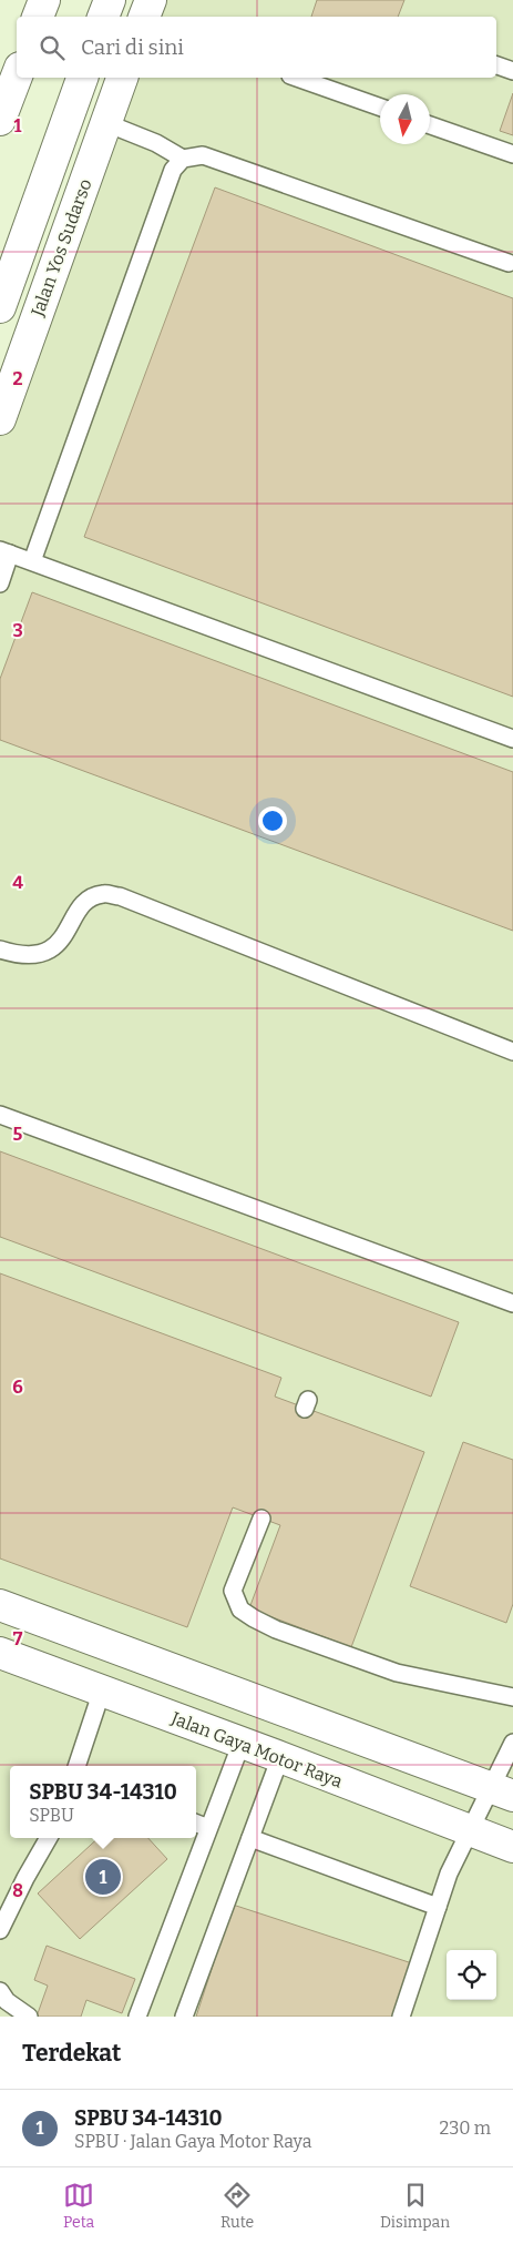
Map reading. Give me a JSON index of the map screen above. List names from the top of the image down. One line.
{"streets":{"main road":["Jalan Yos Sudarso","Jalan Gaya Motor Raya"]},"north":"bottom","page":{"search":"Cari di sini","popup":["SPBU 34-14310","SPBU"],"pins":"1","heading":"Terdekat","list":[{"mark":"1","name":"SPBU 34-14310","note":"SPBU · Jalan Gaya Motor Raya","value":"230 m"}],"nav":["Peta","Rute","Disimpan"]},"grid":{"rows":["1","2","3","4","5","6","7","8"]}}
